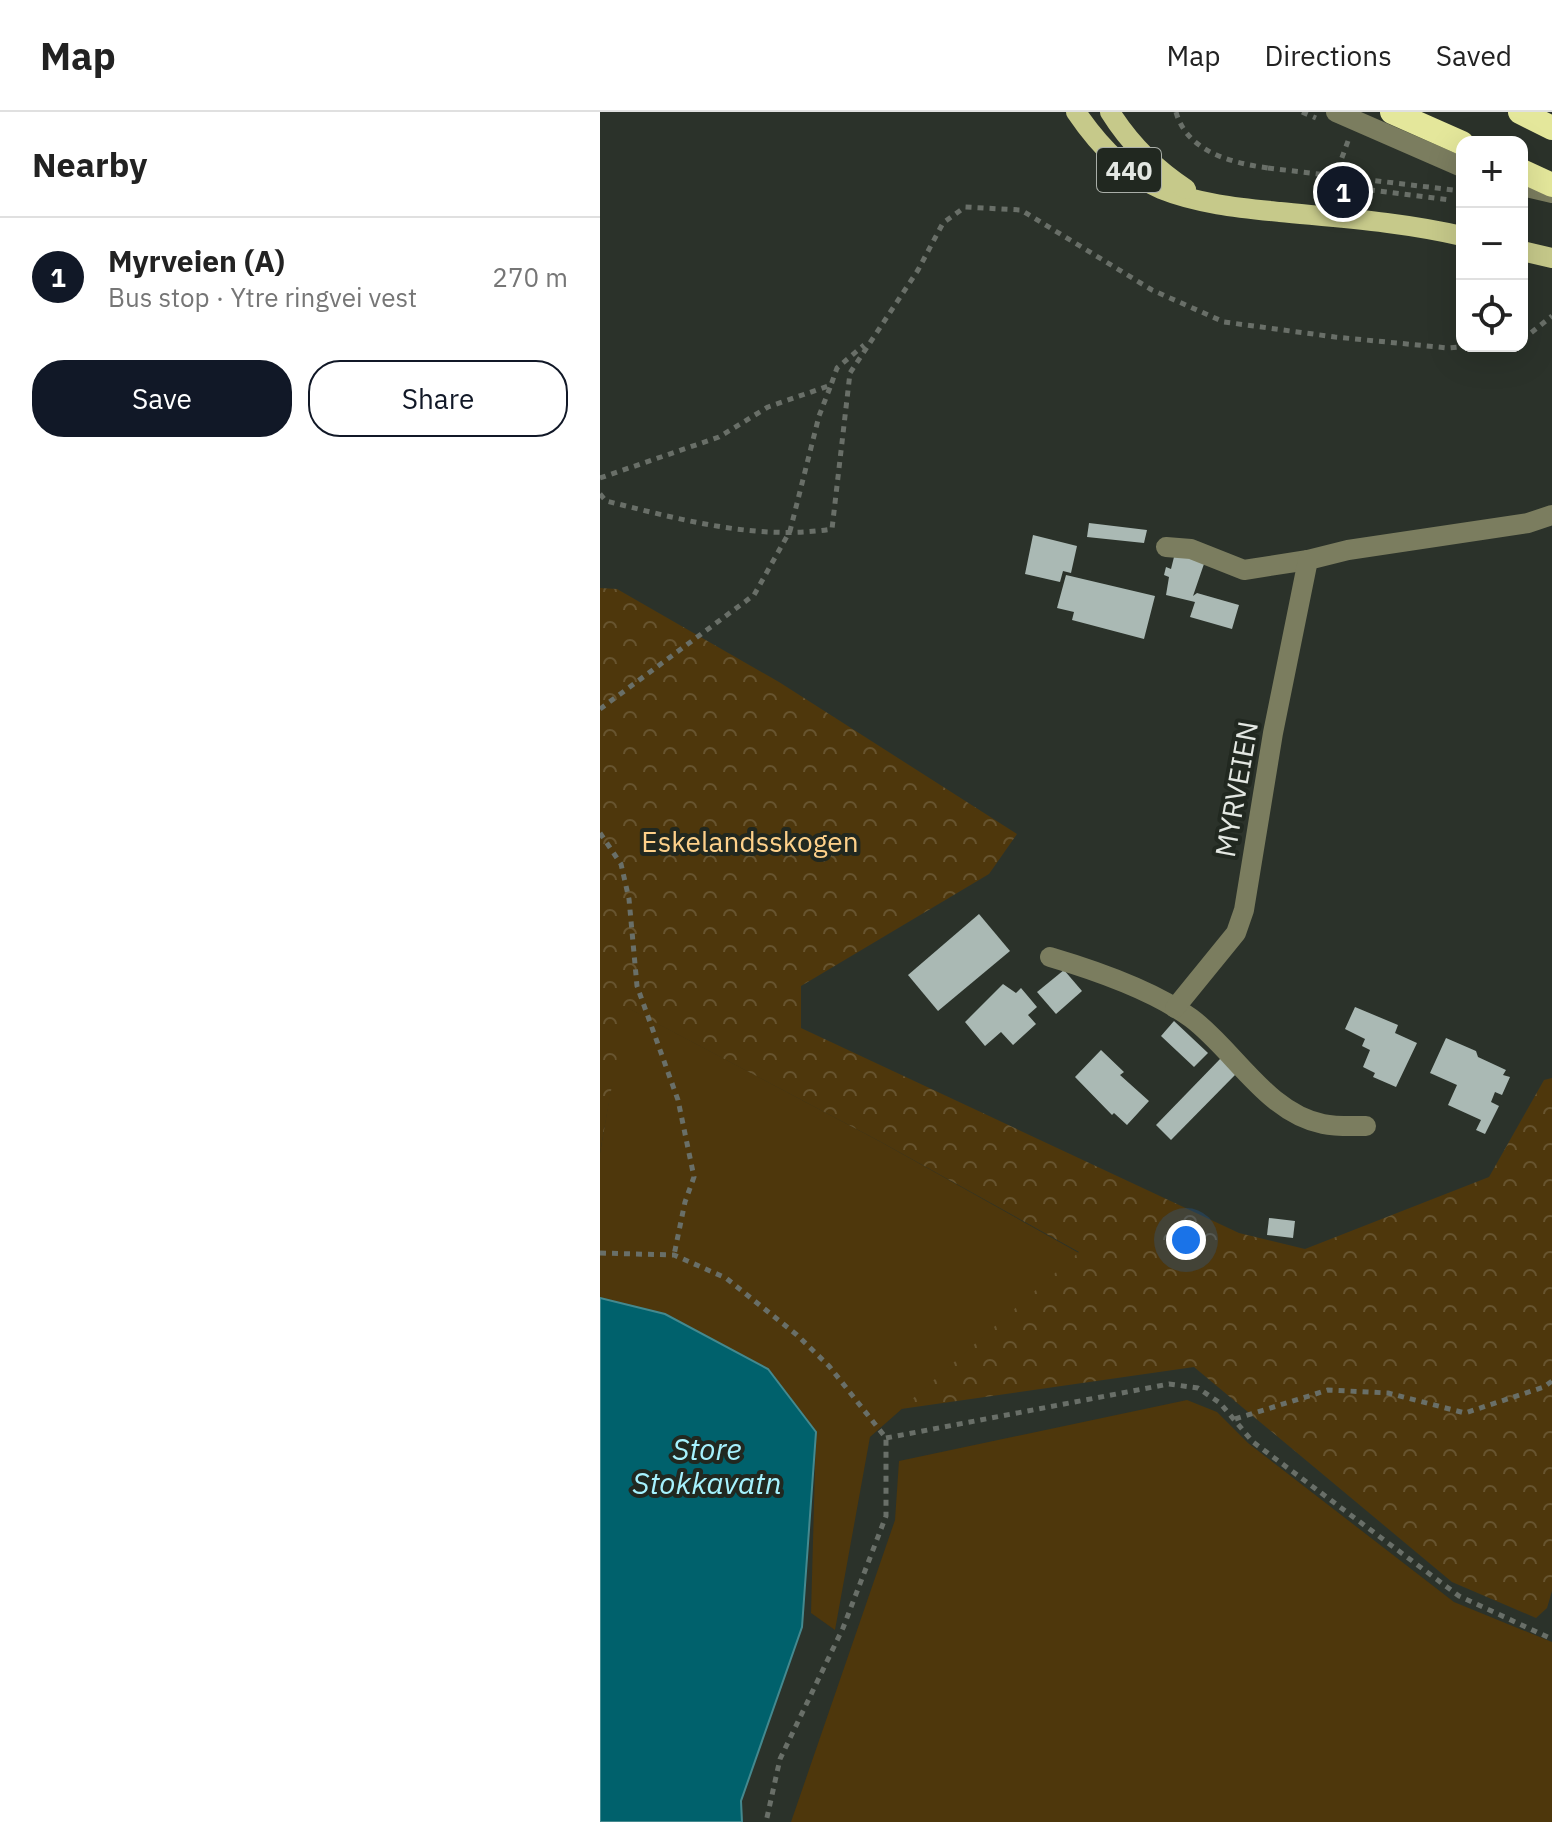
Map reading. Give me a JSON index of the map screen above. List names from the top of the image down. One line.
{"streets":{"main road":["440"],"street":["MYRVEIEN"]},"water":["Store Stokkavatn"],"parks":["Eskelandsskogen"],"page":{"header":"Map","nav":["Map","Directions","Saved"],"heading":"Nearby","map_buttons":["+","−"],"pins":"1","list":[{"mark":"1","name":"Myrveien (A)","note":"Bus stop · Ytre ringvei vest","value":"270 m"}],"buttons":["Save","Share"]}}
